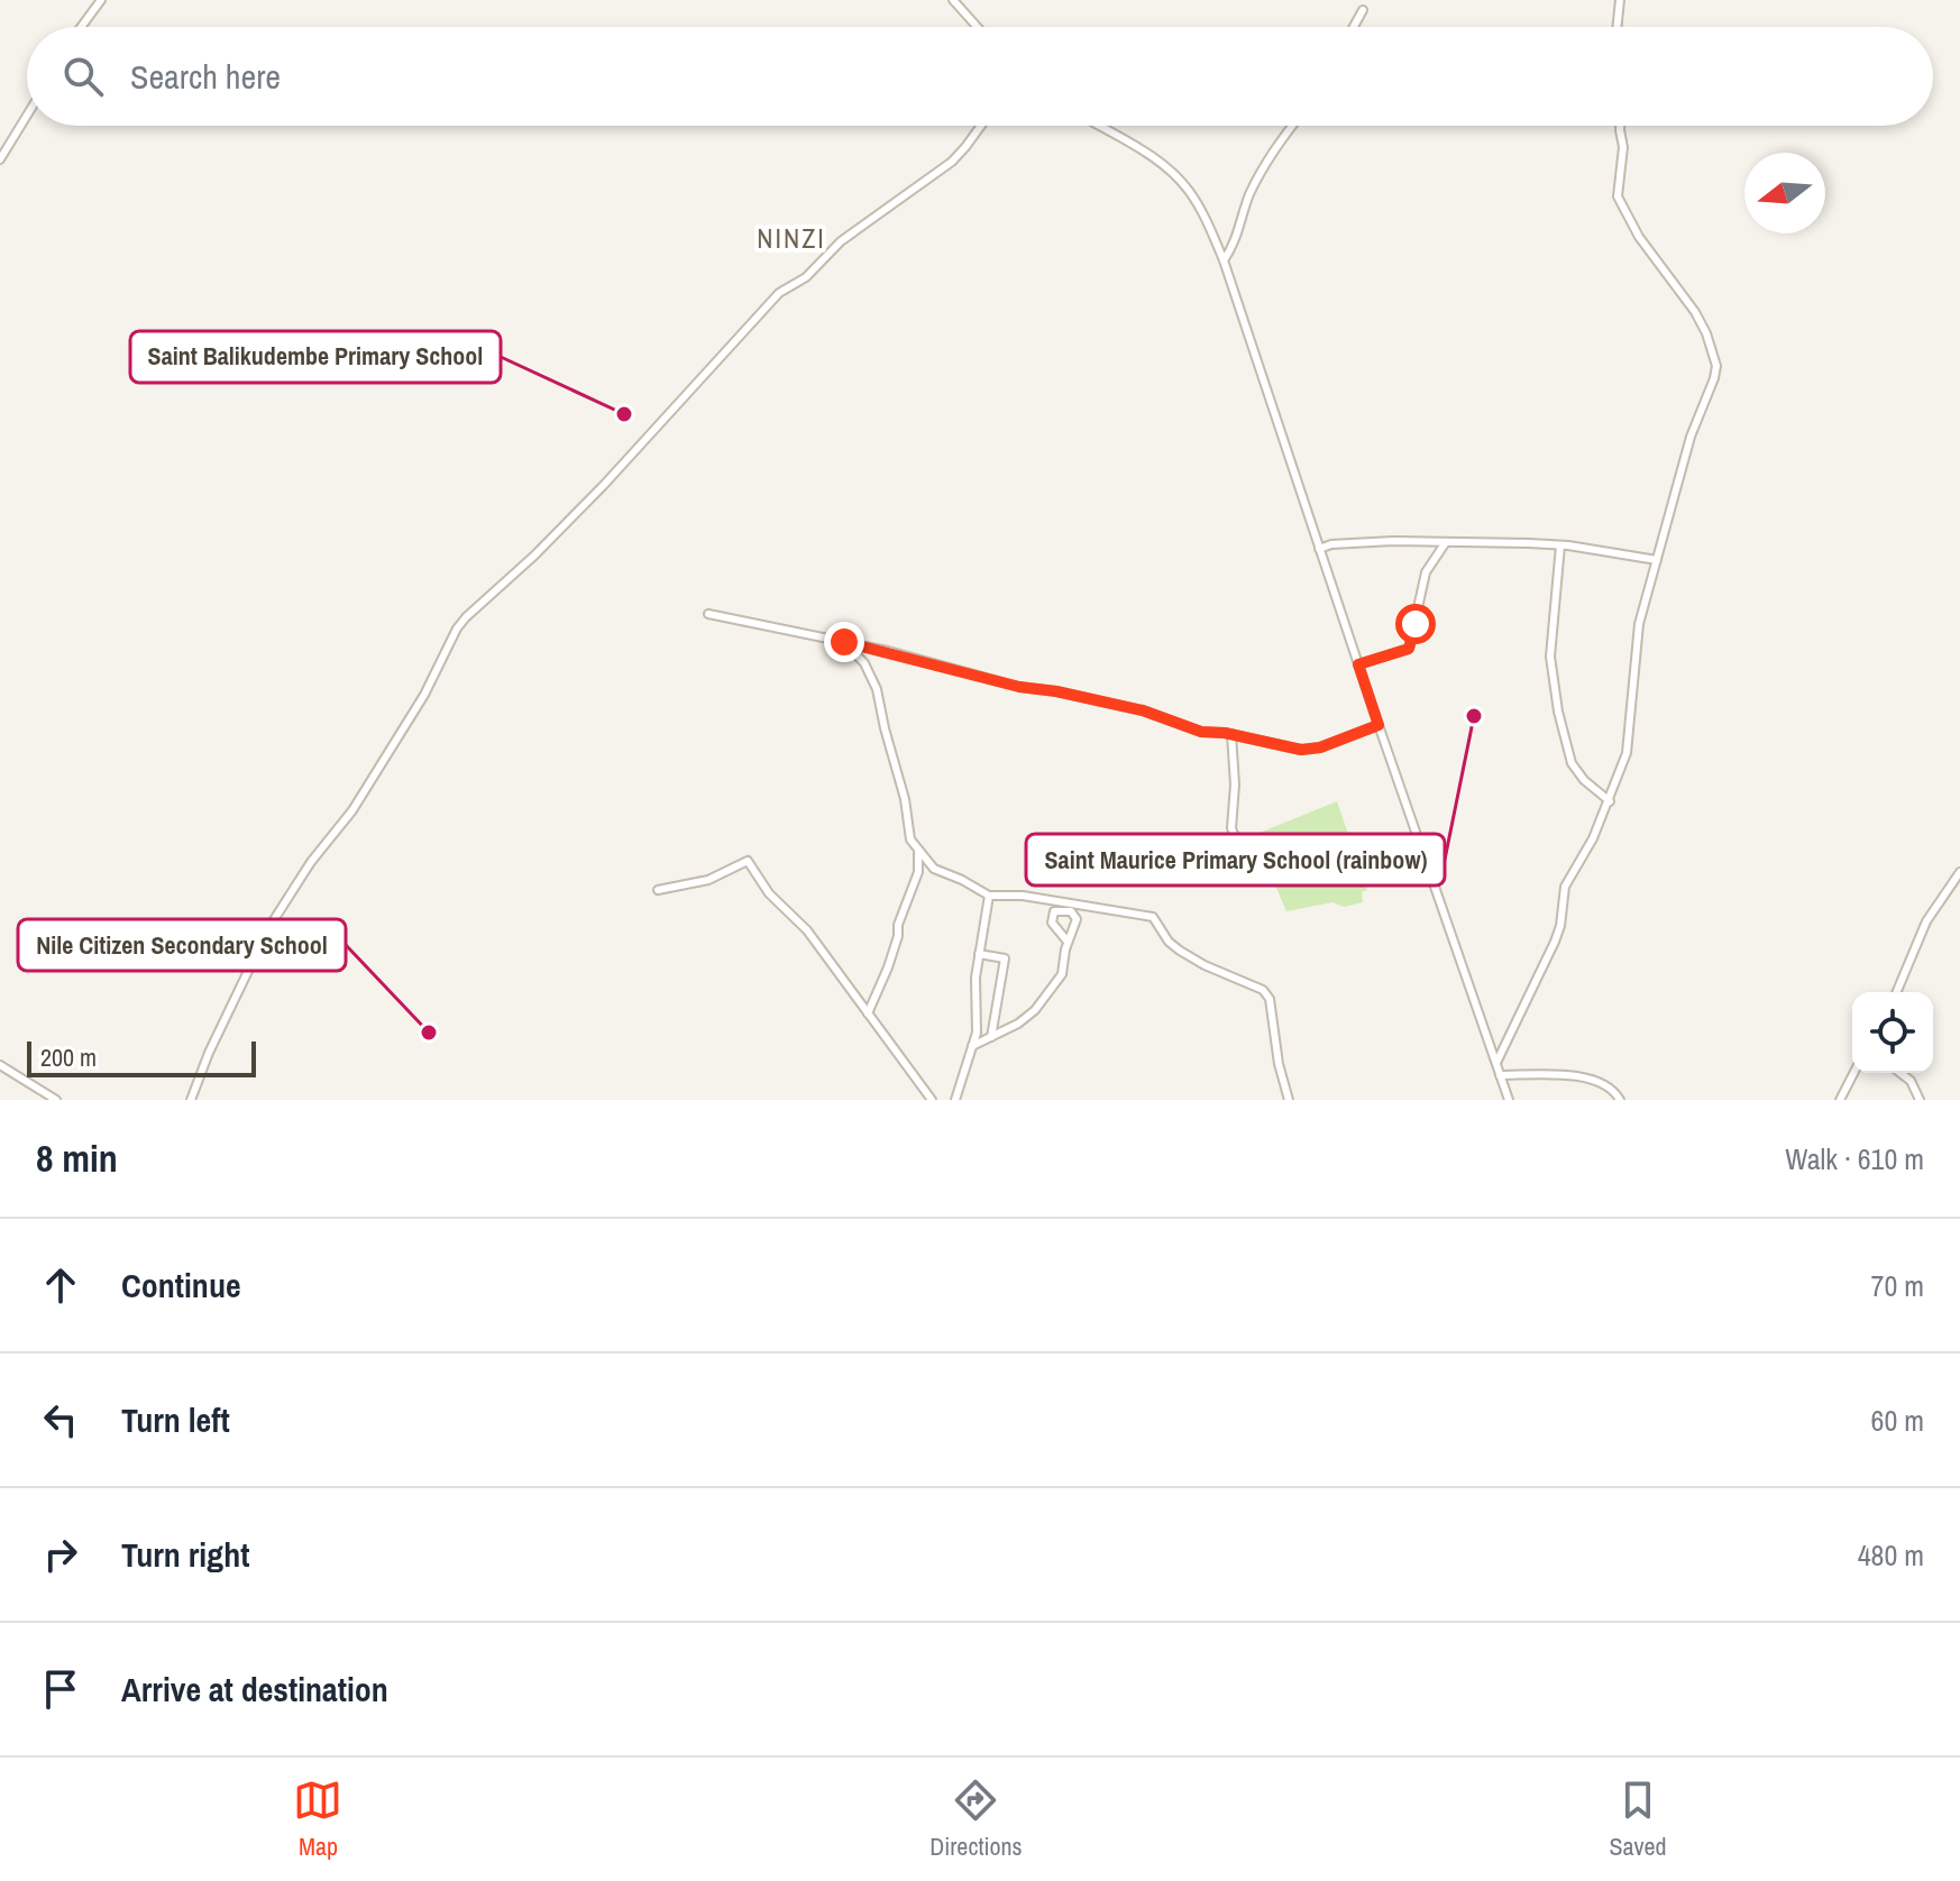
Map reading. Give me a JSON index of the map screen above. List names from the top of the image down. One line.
{"districts":["NINZI"],"places":["Saint Balikudembe Primary School","Saint Maurice Primary School (rainbow)","Nile Citizen Secondary School"],"scale_bar":"200 m","north":"left","page":{"search":"Search here","scale":"200 m","heading":["8 min","Walk · 610 m"],"list":[["Continue","70 m"],["Turn left","60 m"],["Turn right","480 m"],"Arrive at destination"],"nav":["Map","Directions","Saved"]}}
